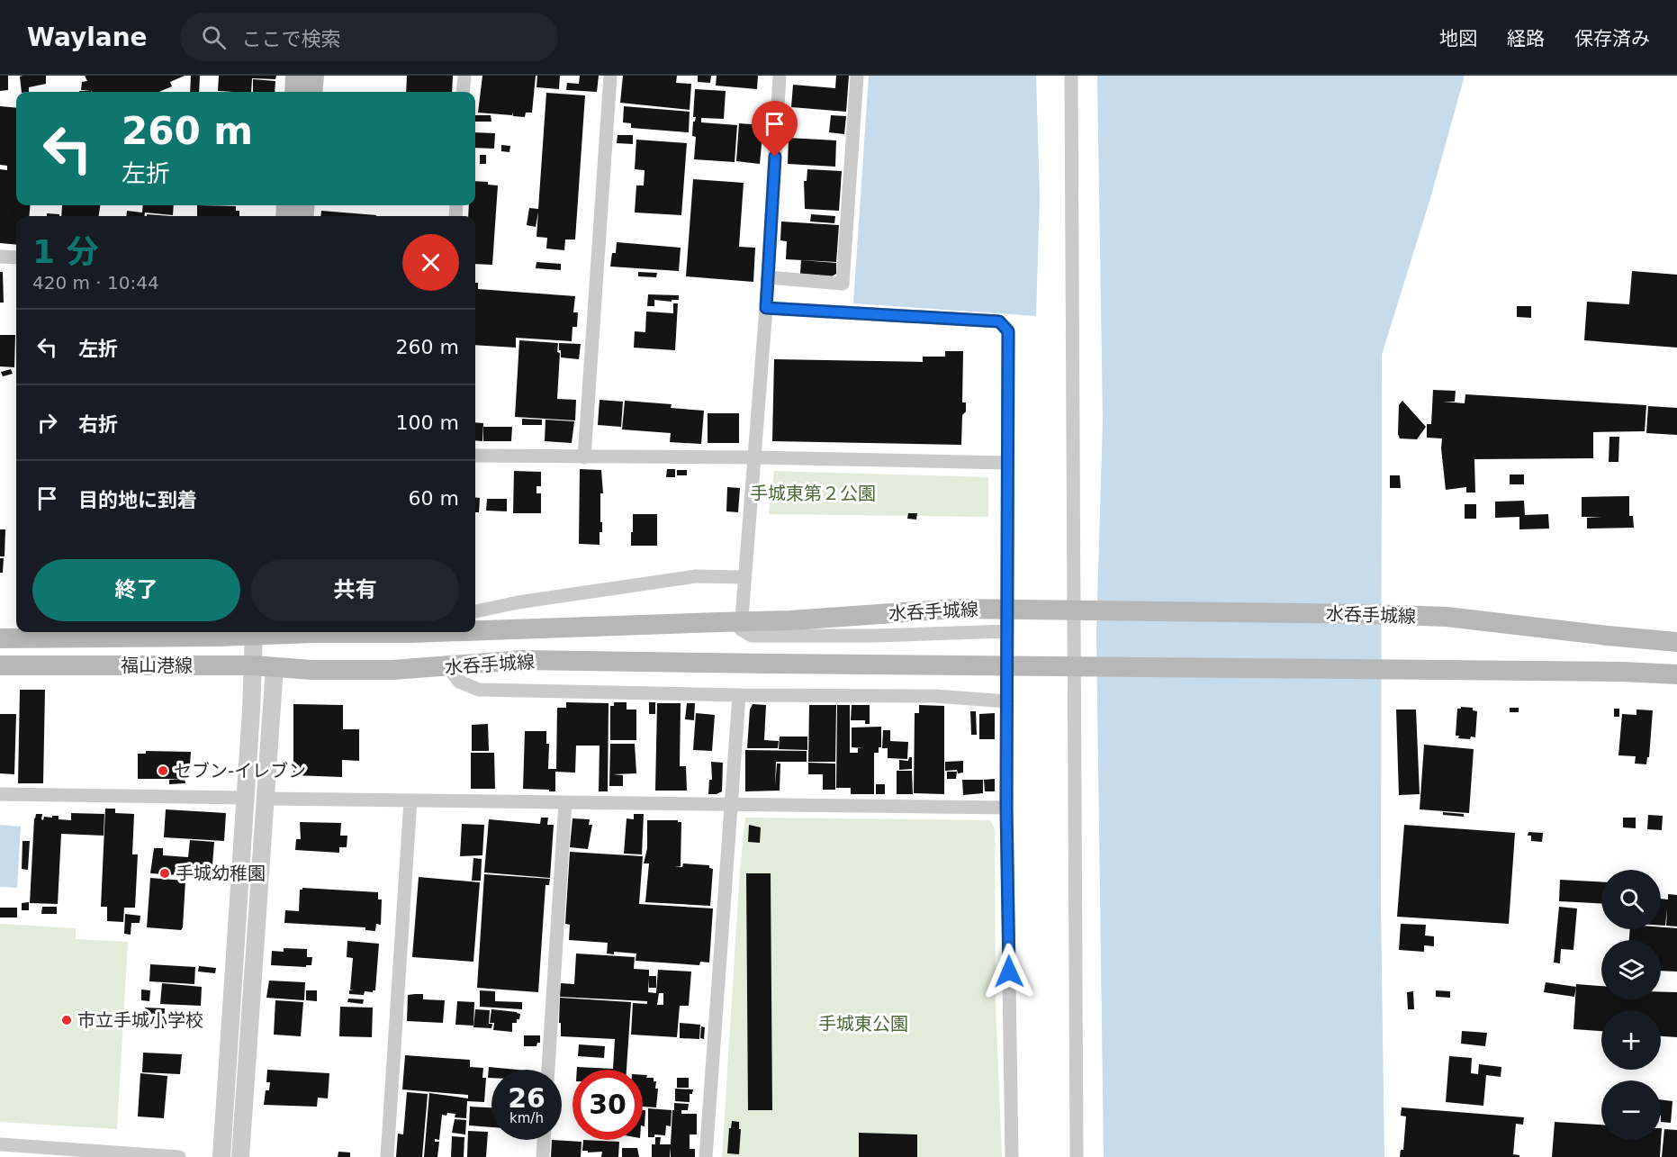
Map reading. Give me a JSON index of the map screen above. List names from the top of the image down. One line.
{"streets":{"main road":["水呑手城線","福山港線"]},"crossings":[["水呑手城線","福山港線"]],"parks":["手城東第２公園","手城東公園"],"places":["セブン-イレブン","手城幼稚園","市立手城小学校"],"page":{"header":"Waylane","search":"ここで検索","nav":["地図","経路","保存済み"],"turn":["260 m","左折"],"heading":["1 分","420 m · 10:44"],"list":[{"name":"左折","value":"260 m"},{"name":"右折","value":"100 m"},{"name":"目的地に到着","value":"60 m"}],"buttons":["終了","共有"],"map_buttons":["+","−"],"speed":"26 km/h","limit":"30"}}
